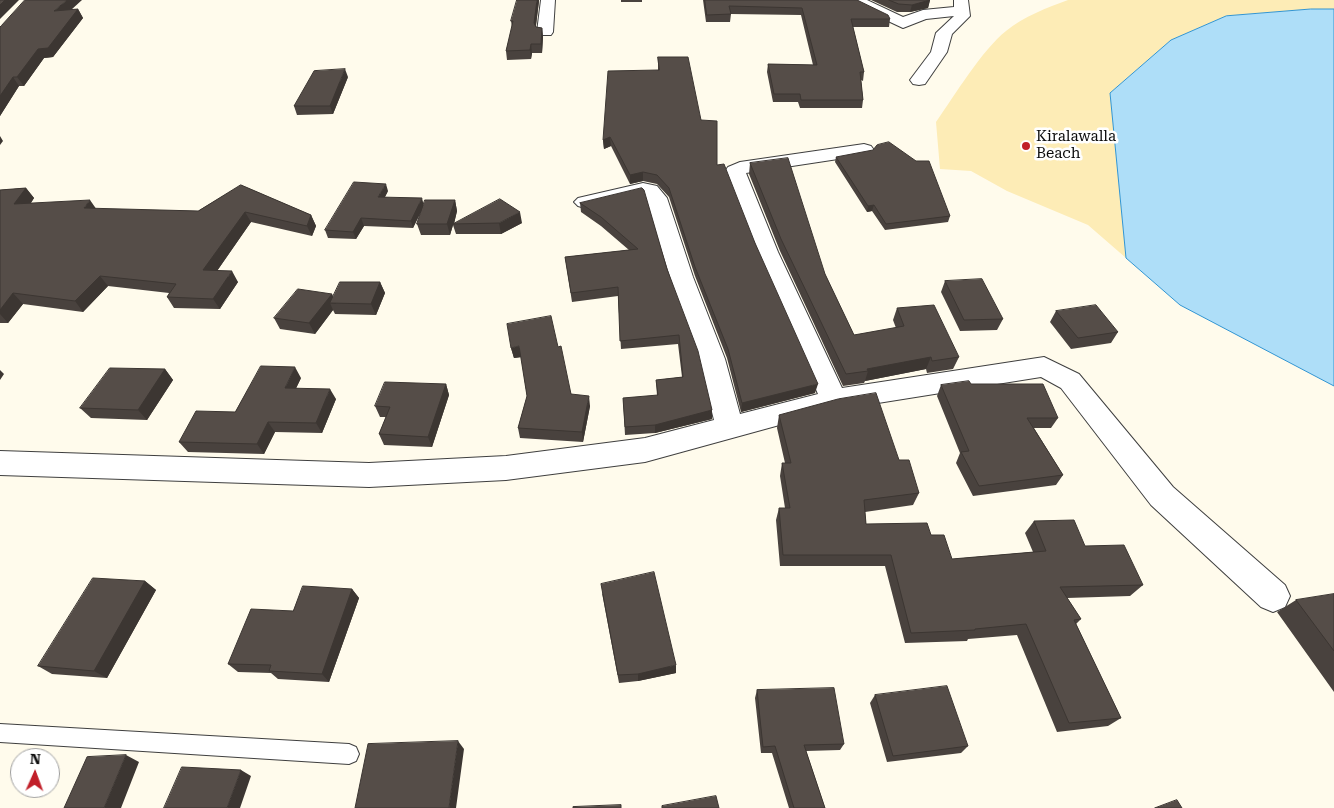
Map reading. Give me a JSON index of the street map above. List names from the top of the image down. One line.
{"places":["Kiralawalla Beach"],"north":"top"}
